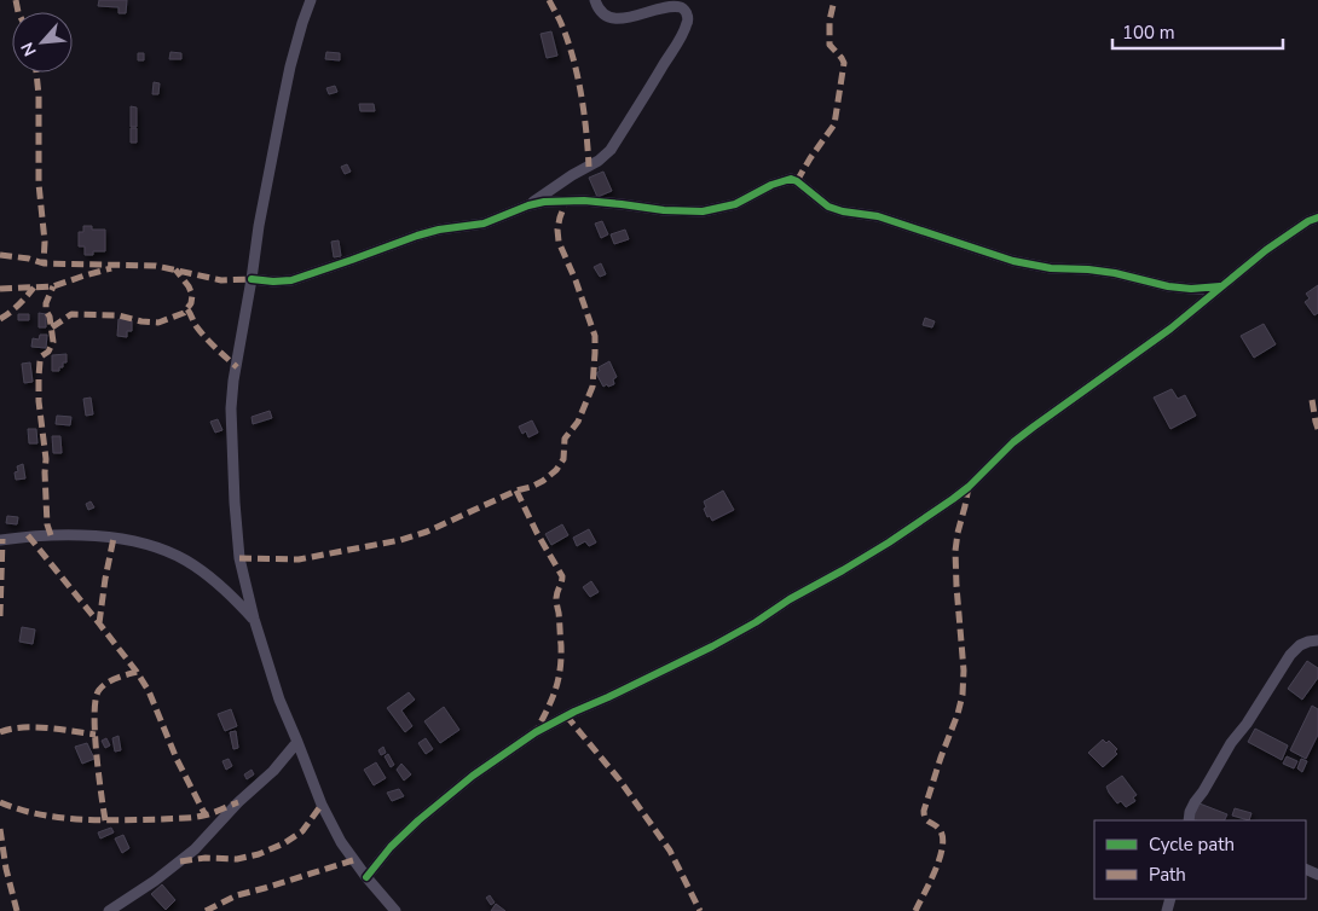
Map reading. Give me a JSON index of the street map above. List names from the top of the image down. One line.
{"legend":["Cycle path","Path"],"scale_bar":"100 m","north":"bottom left"}
